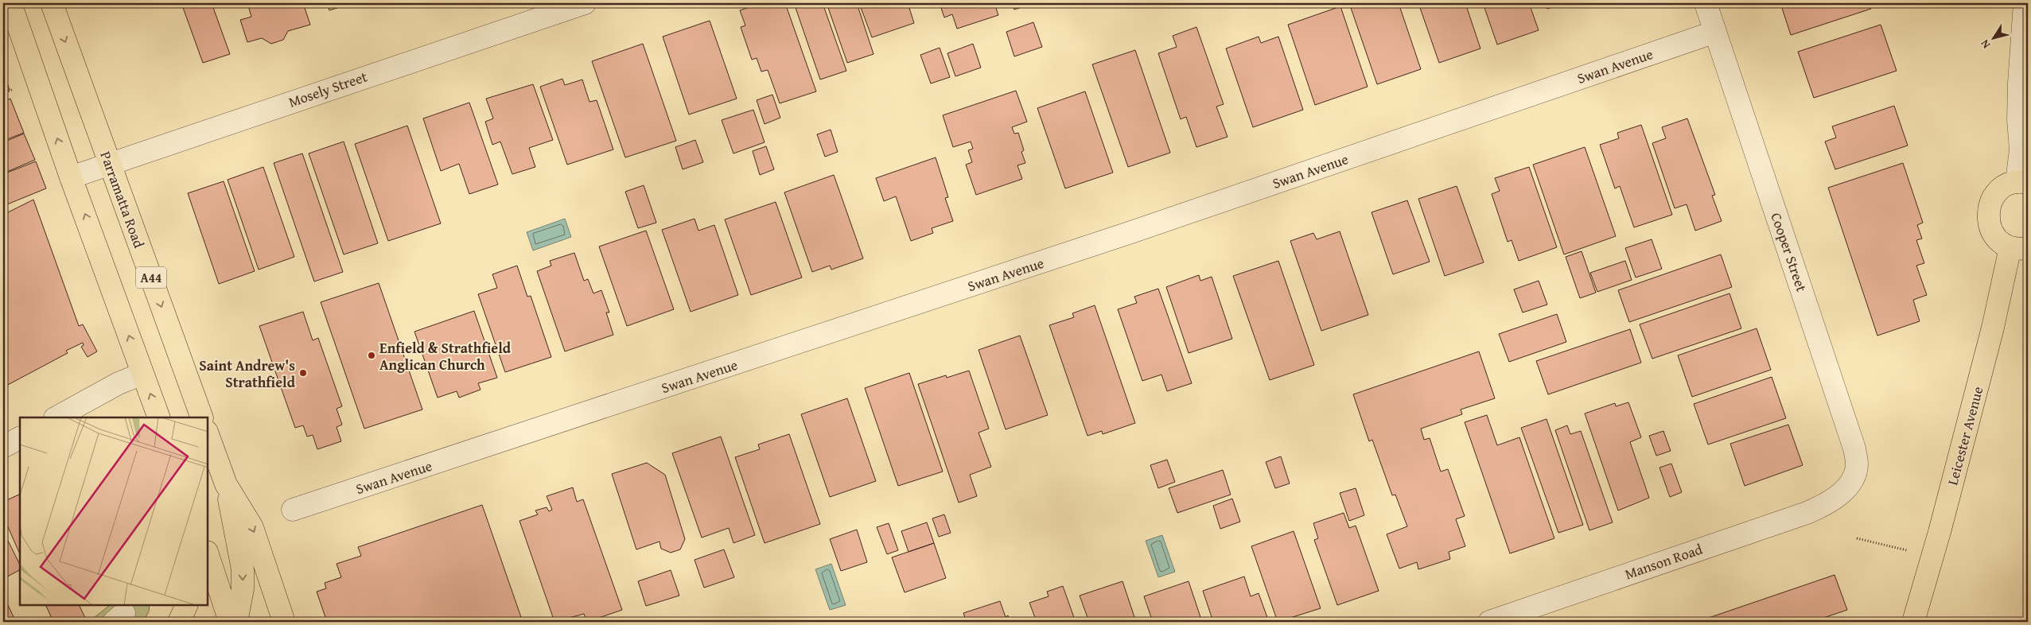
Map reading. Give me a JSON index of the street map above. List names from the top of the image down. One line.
{"streets":{"main road":["Parramatta Road","A44","Leicester Avenue"],"street":["Swan Avenue","Mosely Street","Cooper Street","Manson Road"]},"crossings":[["Swan Avenue","Cooper Street"],["Mosely Street","Parramatta Road"],["Cooper Street","Manson Road"]],"places":["Enfield & Strathfield Anglican Church","Saint Andrew's Strathfield"],"north":"bottom left"}
